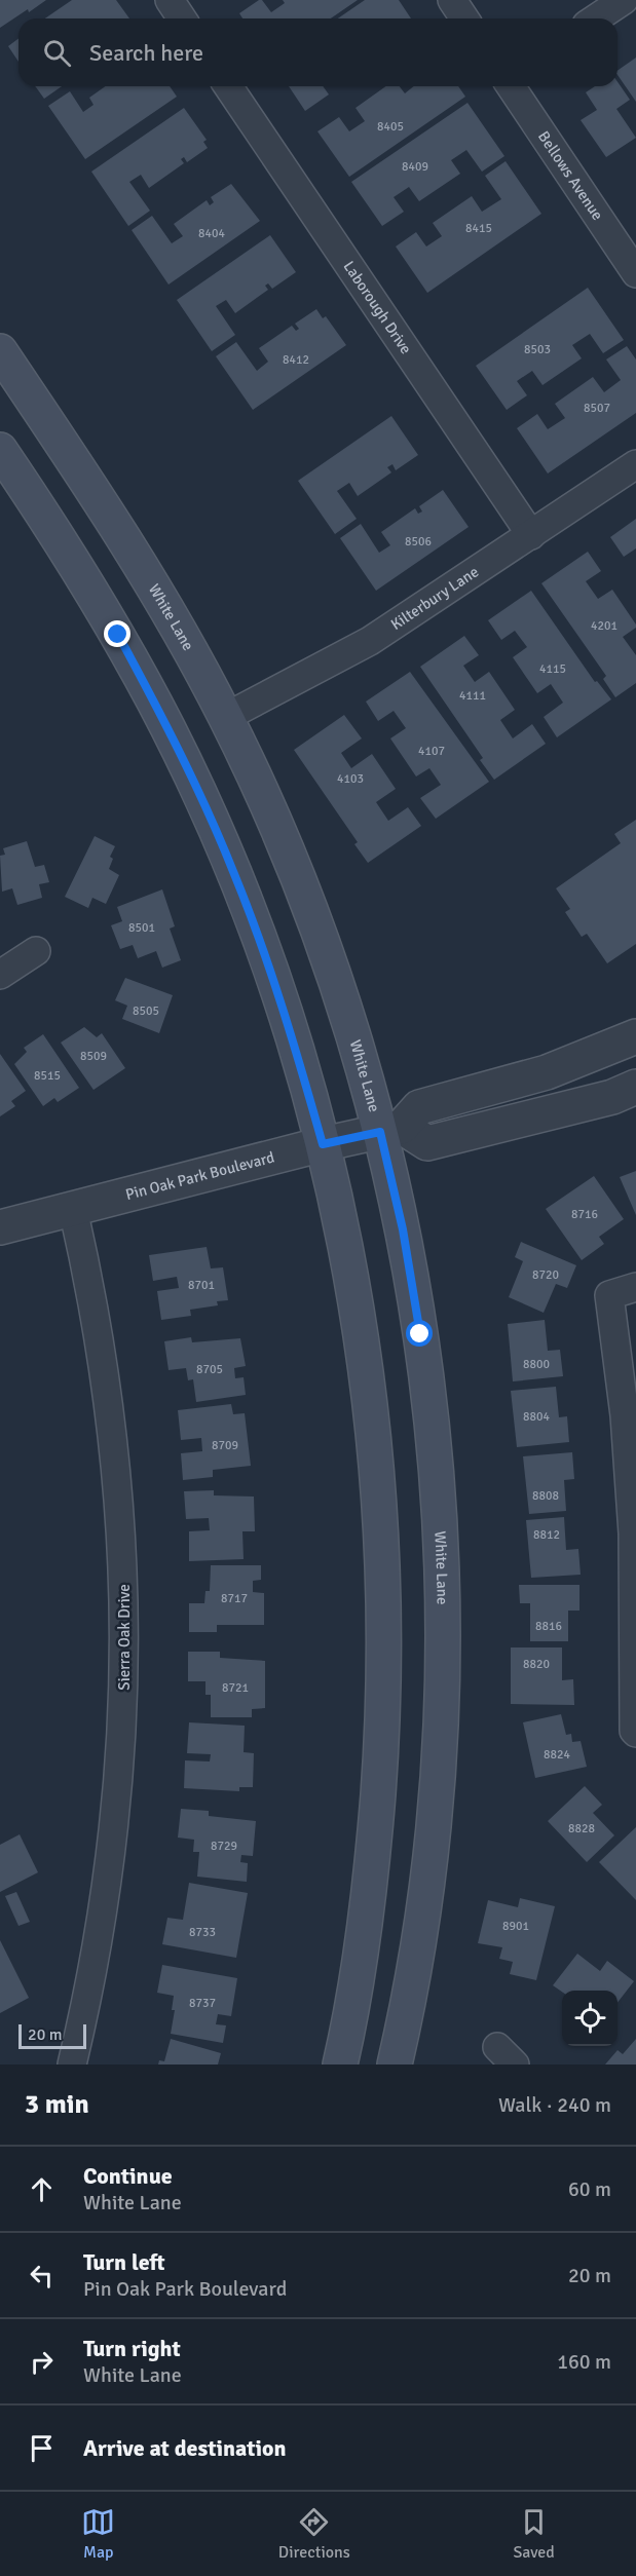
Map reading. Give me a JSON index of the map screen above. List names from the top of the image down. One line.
{"streets":{"main road":["White Lane"],"street":["Bellows Avenue","Laborough Drive","Kilterbury Lane","Pin Oak Park Boulevard","Sierra Oak Drive"]},"crossings":[["Laborough Drive","Kilterbury Lane"],["Kilterbury Lane","White Lane"],["White Lane","Pin Oak Park Boulevard"],["Pin Oak Park Boulevard","Sierra Oak Drive"]],"house_numbers":["8405","8409","8415","8404","8503","8412","8507","8506","4201","4115","4111","4107","4103","8501","8505","8509","8515","8716","8720","8701","8800","8705","8804","8709","8808","8812","8717","8816","8820","8721","8824","8828","8729","8901","8733","8737"],"scale_bar":"20 m","page":{"search":"Search here","scale":"20 m","heading":["3 min","Walk · 240 m"],"list":[["Continue","White Lane","60 m"],["Turn left","Pin Oak Park Boulevard","20 m"],["Turn right","White Lane","160 m"],"Arrive at destination"],"nav":["Map","Directions","Saved"]}}
